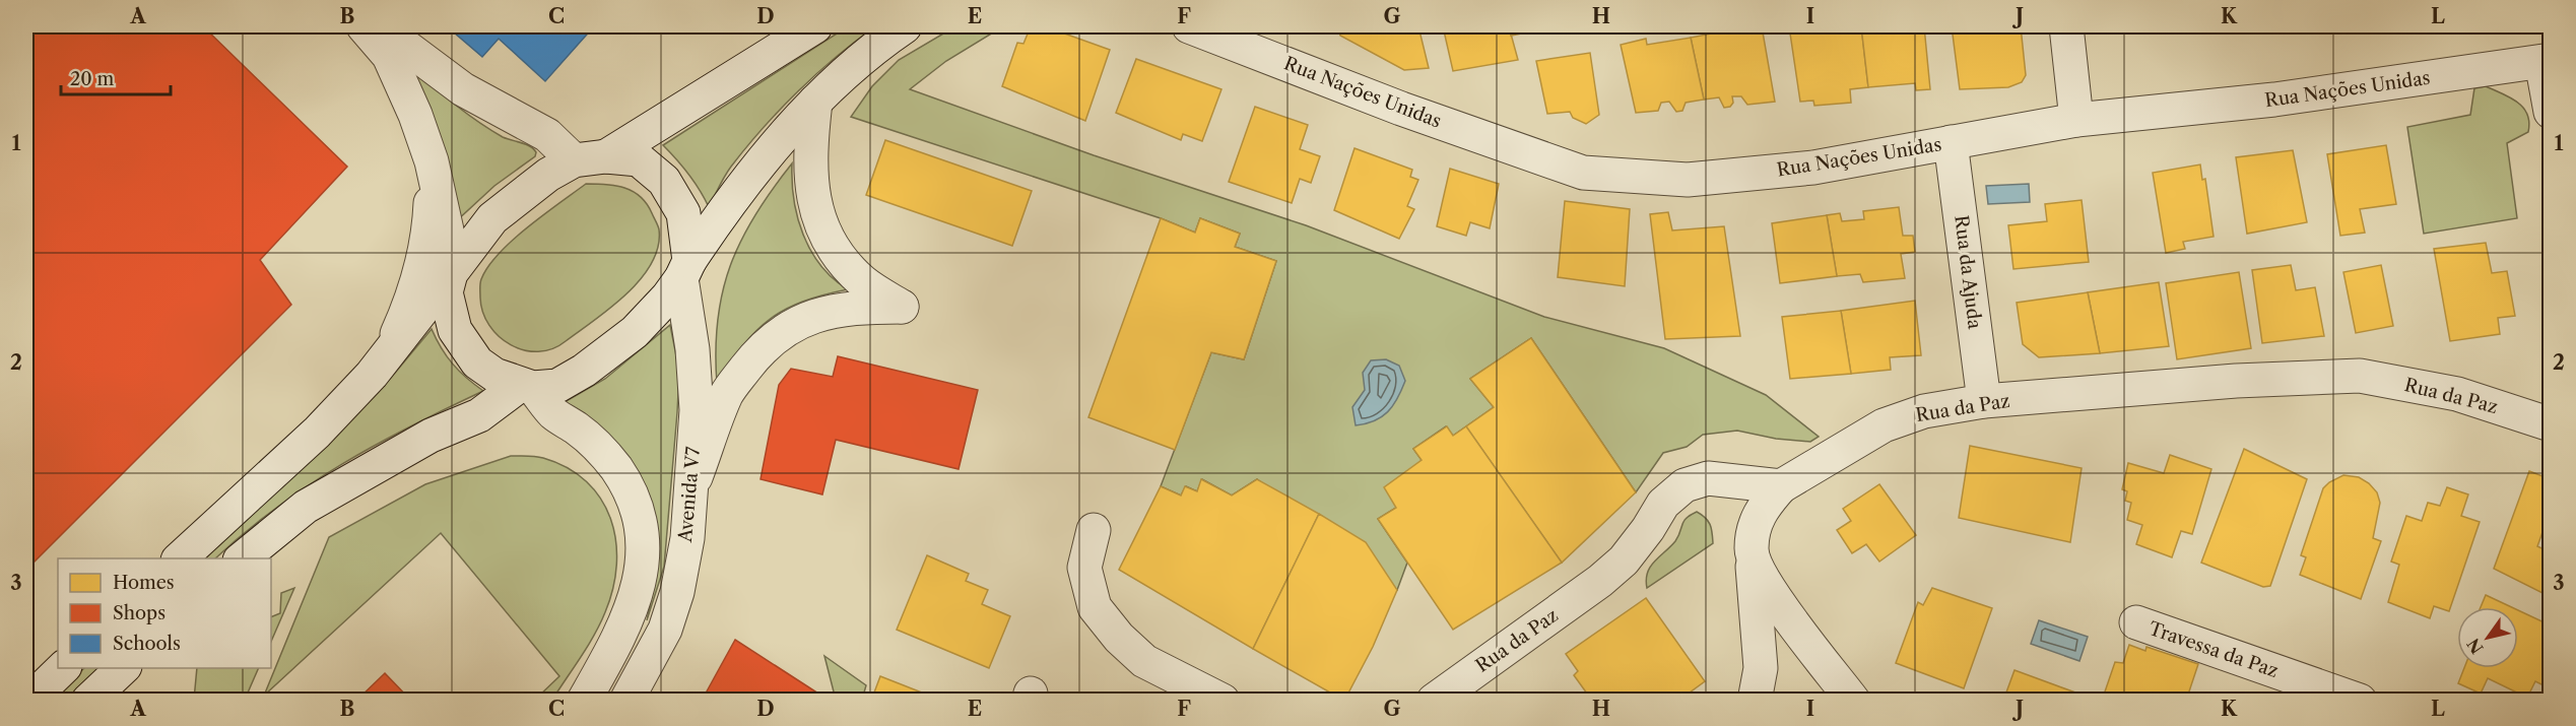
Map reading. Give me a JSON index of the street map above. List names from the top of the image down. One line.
{"streets":{"street":["Rua Nações Unidas","Rua da Ajuda","Rua da Paz","Avenida V7","Travessa da Paz"]},"crossings":[["Rua Nações Unidas","Rua da Ajuda"],["Rua da Ajuda","Rua da Paz"]],"legend":["Homes","Shops","Schools"],"scale_bar":"20 m","north":"bottom left","grid":{"columns":["A","B","C","D","E","F","G","H","I","J","K","L"],"rows":["1","2","3"]}}
